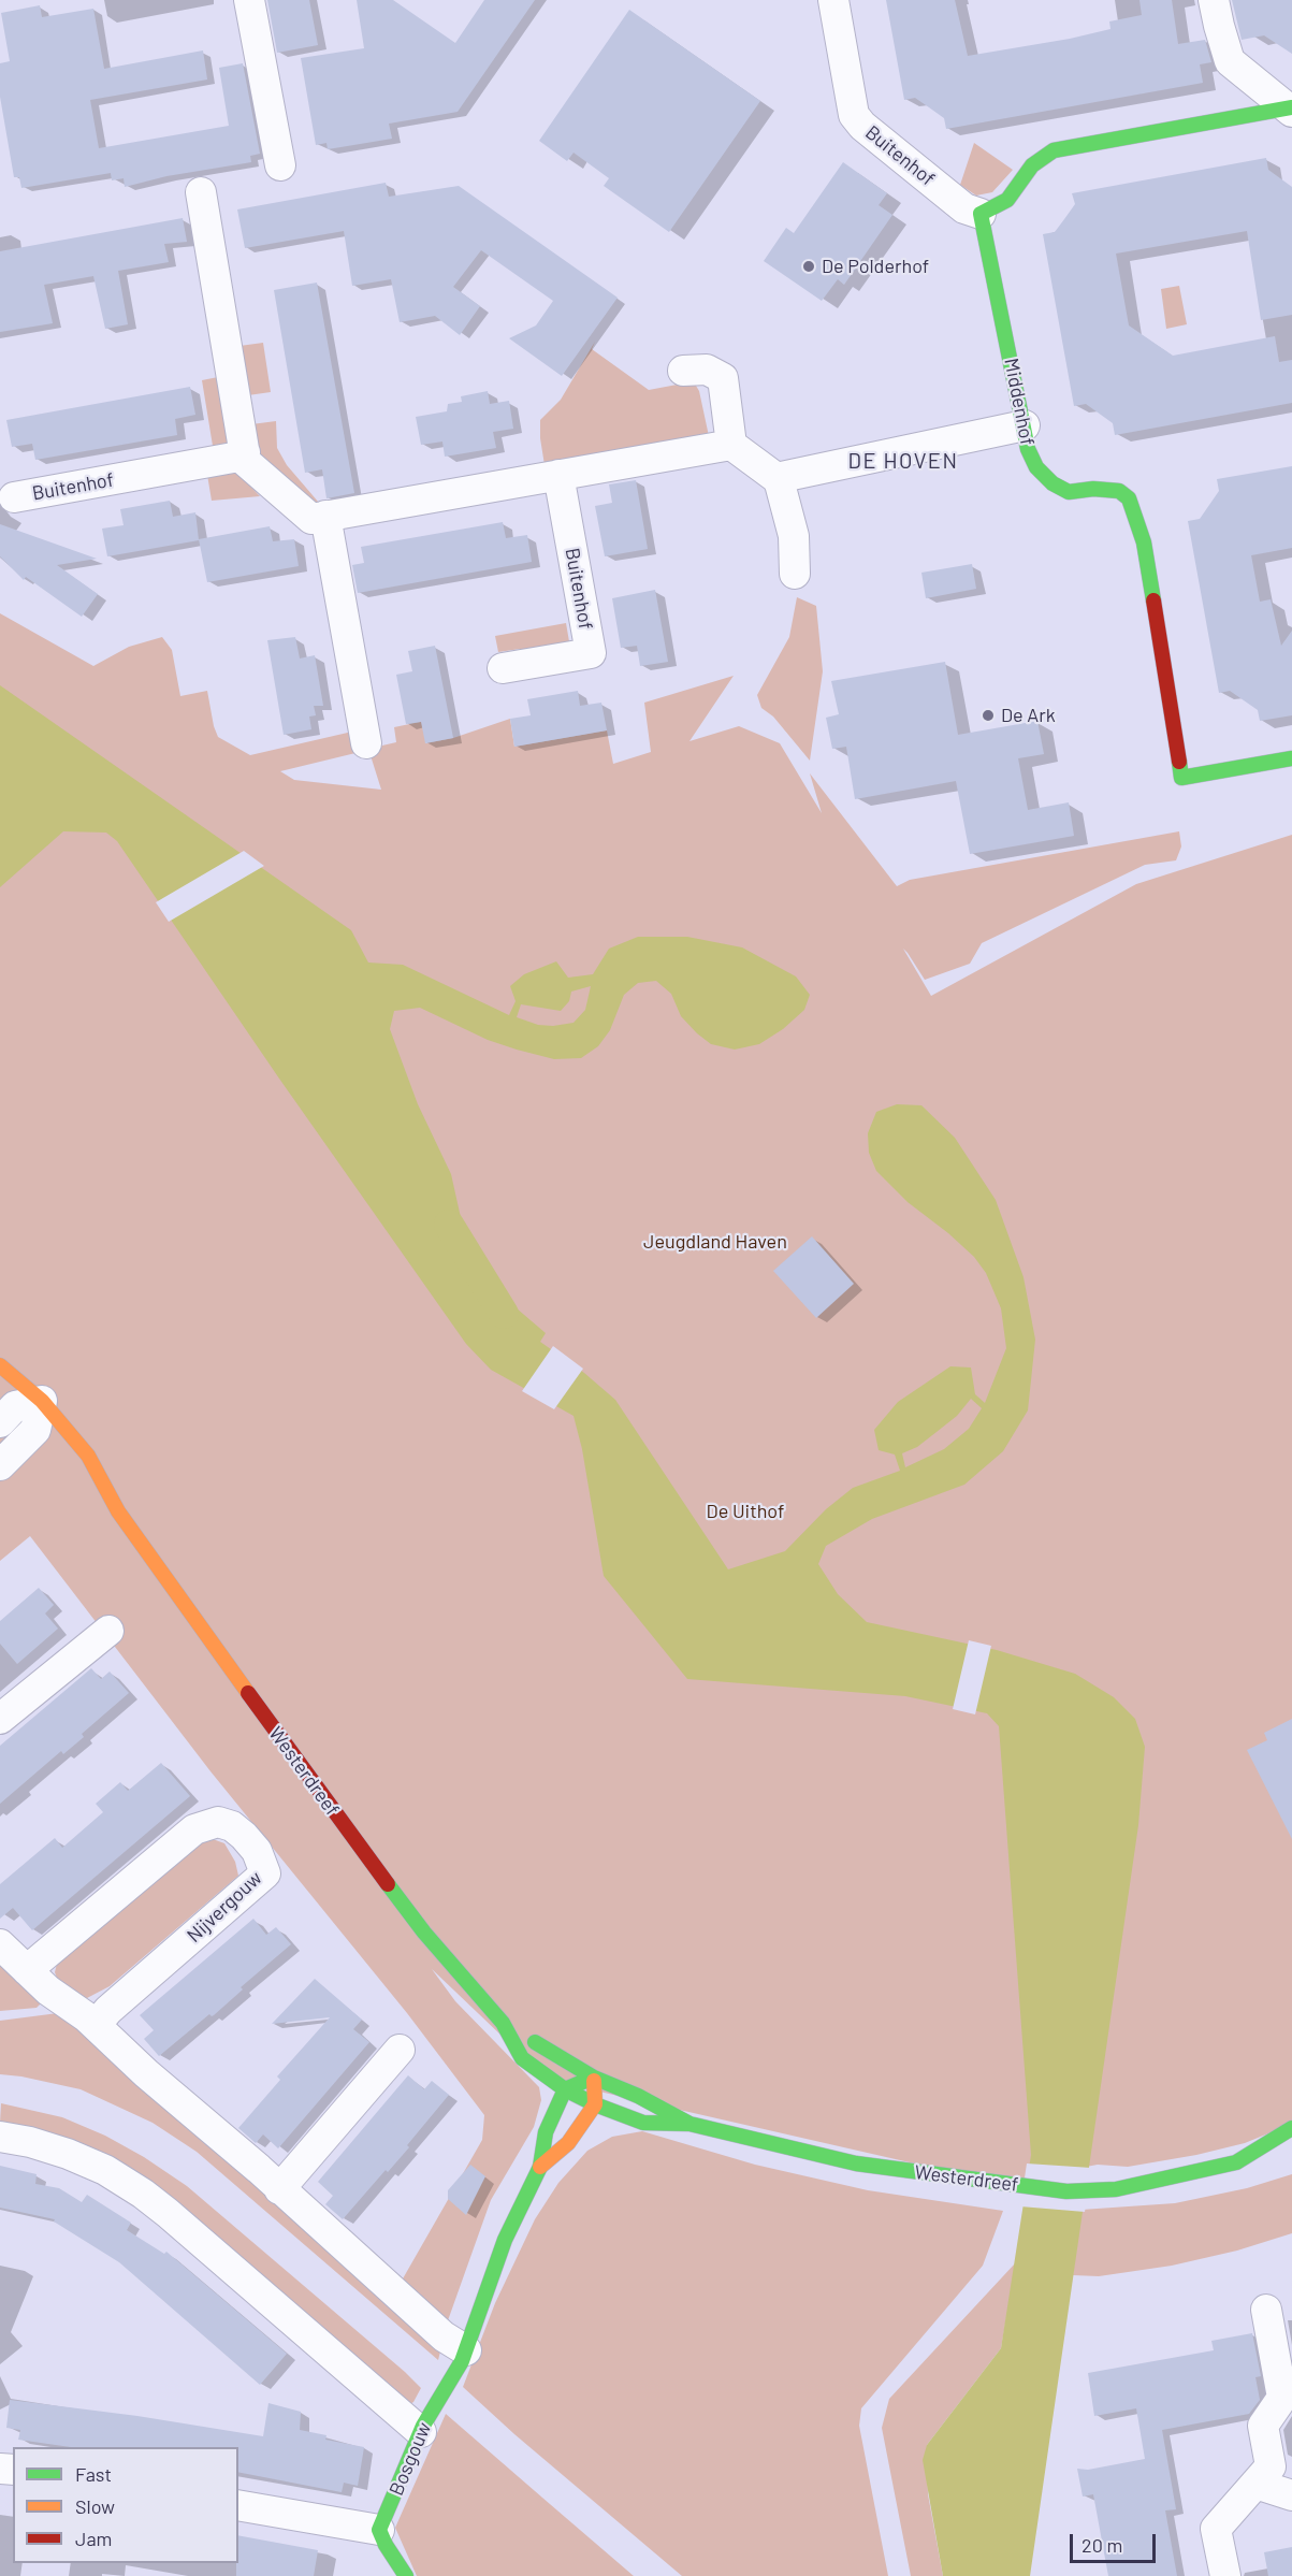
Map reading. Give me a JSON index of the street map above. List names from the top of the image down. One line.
{"streets":{"main road":["Middenhof","Westerdreef","Bosgouw"],"street":["Buitenhof","Nijvergouw"]},"crossings":[["Buitenhof","Middenhof"]],"districts":["DE HOVEN"],"parks":["Jeugdland Haven","De Uithof"],"places":["De Polderhof","De Ark"],"legend":["Fast","Slow","Jam"],"scale_bar":"20 m"}
